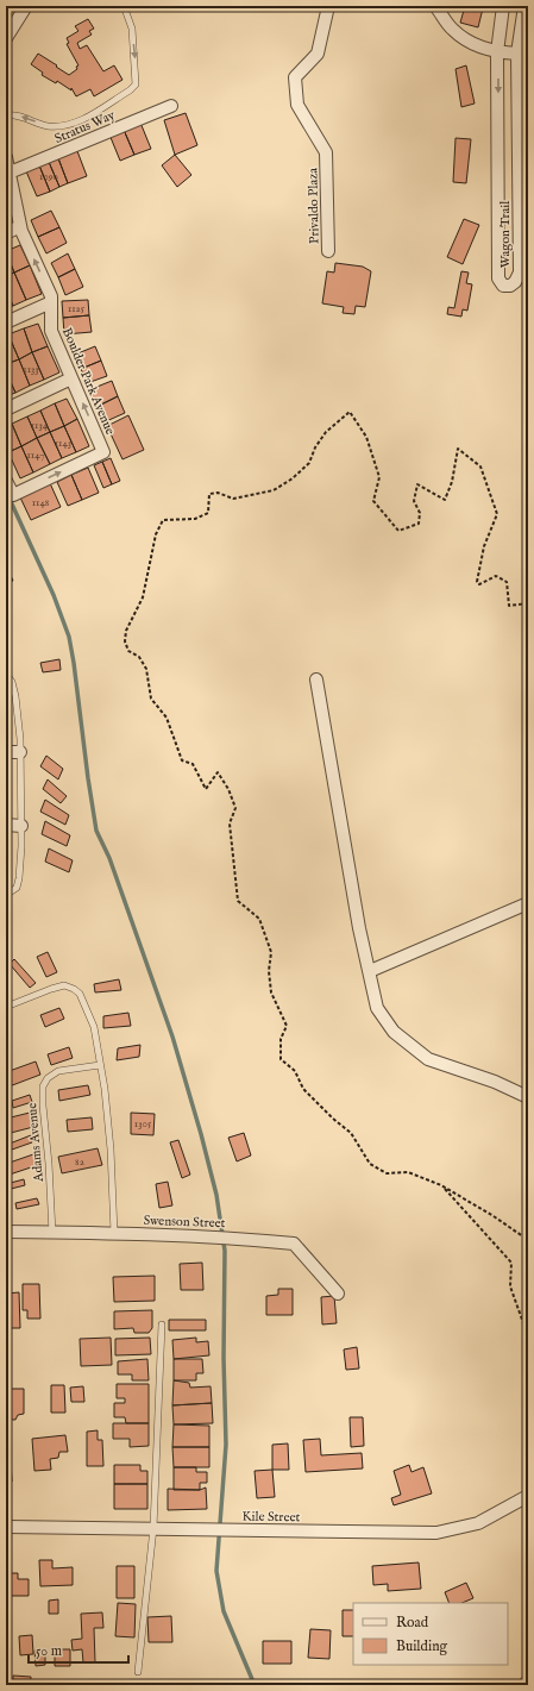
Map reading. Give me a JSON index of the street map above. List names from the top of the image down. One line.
{"streets":{"street":["Stratus Way","Privaldo Plaza","Wagon Trail","Boulder Park Avenue","Swenson Street","Kile Street"],"lane":["Adams Avenue"]},"crossings":[["Stratus Way","Boulder Park Avenue"],["Adams Avenue","Swenson Street"]],"house_numbers":["1090","1125","1133","1134","1143","1147","1148","1305","82"],"legend":["Road","Building"],"scale_bar":"50 m"}
